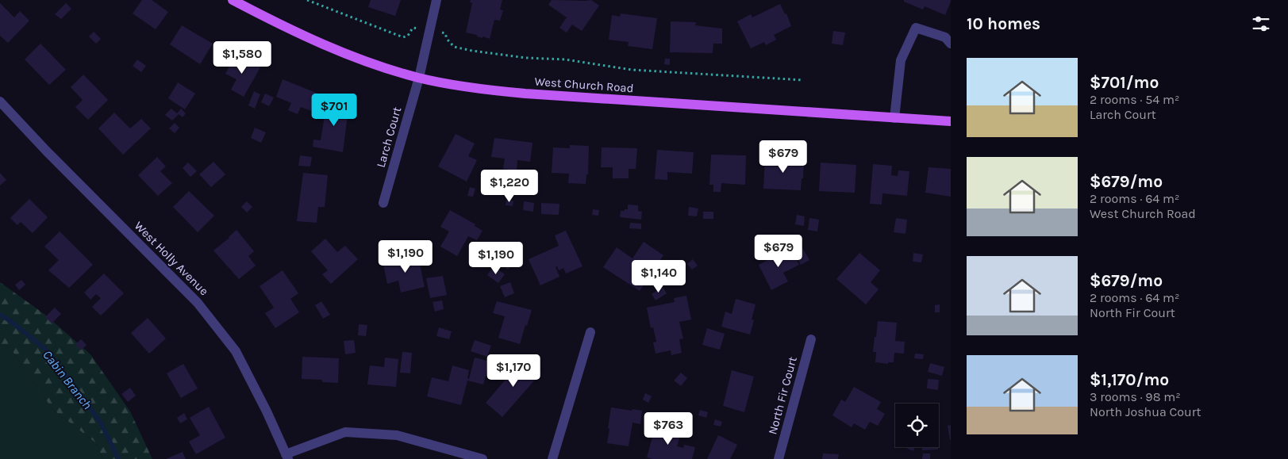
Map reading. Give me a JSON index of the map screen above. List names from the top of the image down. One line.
{"streets":{"main road":["West Church Road"],"street":["Larch Court","West Holly Avenue","North Fir Court"]},"crossings":[["West Church Road","Larch Court"]],"water":["Cabin Branch"],"page":{"heading":"10 homes","price":["$1,580","$701","$679","$1,220","$679","$1,190","$1,190","$1,140","$1,170","$763"],"list":[{"name":"$701/mo","note":"2 rooms · 54 m² · Larch Court"},{"name":"$679/mo","note":"2 rooms · 64 m² · West Church Road"},{"name":"$679/mo","note":"2 rooms · 64 m² · North Fir Court"},{"name":"$1,170/mo","note":"3 rooms · 98 m² · North Joshua Court"}]}}
